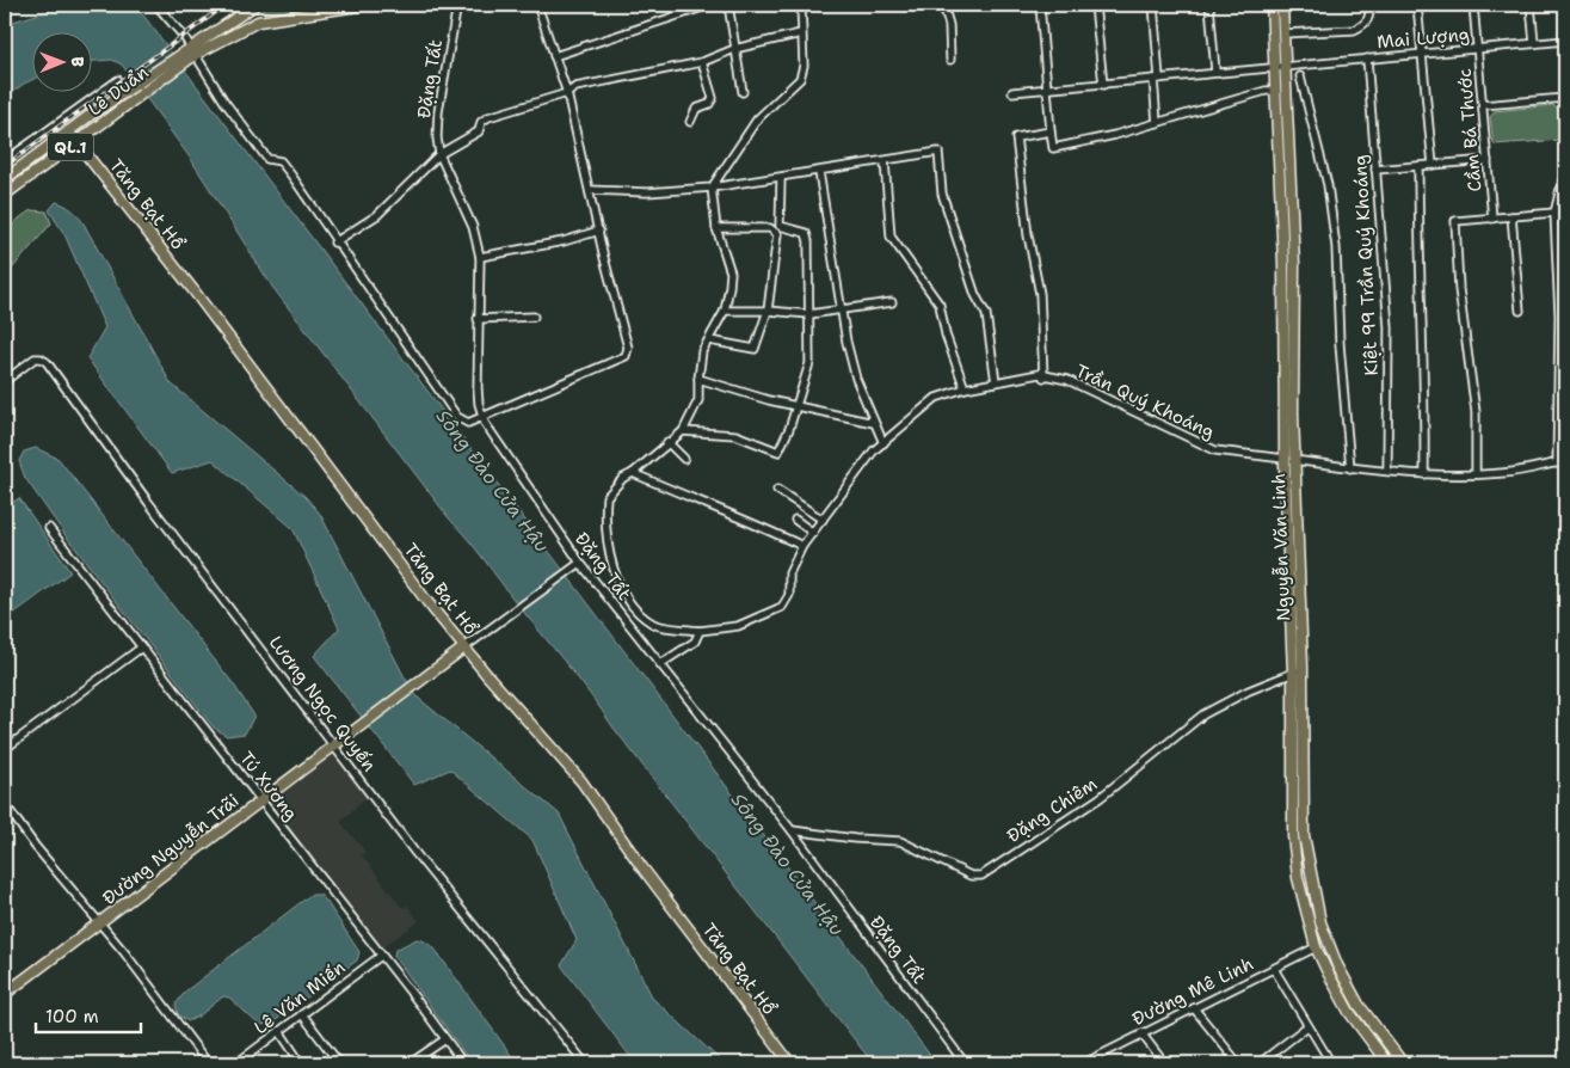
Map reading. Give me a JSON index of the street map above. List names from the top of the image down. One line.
{"streets":{"main road":["Lê Duẩn","QL.1","Tăng Bạt Hổ","Nguyễn Văn Linh","Đường Nguyễn Trãi"],"street":["Mai Lượng","Đặng Tất","Cầm Bá Thước","Kiệt 99 Trần Quý Khoáng","Trần Quý Khoáng","Lương Ngọc Quyến","Tú Xương","Đặng Chiêm","Đường Mê Linh","Lê Văn Miến"]},"crossings":[["Mai Lượng","Cầm Bá Thước"],["Mai Lượng","Kiệt 99 Trần Quý Khoáng"],["Mai Lượng","Nguyễn Văn Linh"],["Đặng Tất","Đặng Chiêm"],["Lê Duẩn","QL.1"],["Lê Duẩn","Tăng Bạt Hổ"],["Tăng Bạt Hổ","Đường Nguyễn Trãi"],["Trần Quý Khoáng","Nguyễn Văn Linh"],["Nguyễn Văn Linh","Đặng Chiêm"],["Nguyễn Văn Linh","Đường Mê Linh"],["Lương Ngọc Quyến","Đường Nguyễn Trãi"],["Tú Xương","Đường Nguyễn Trãi"],["Tú Xương","Lê Văn Miến"]],"water":["Sông Đào Cửa Hậu"],"scale_bar":"100 m","north":"right"}
